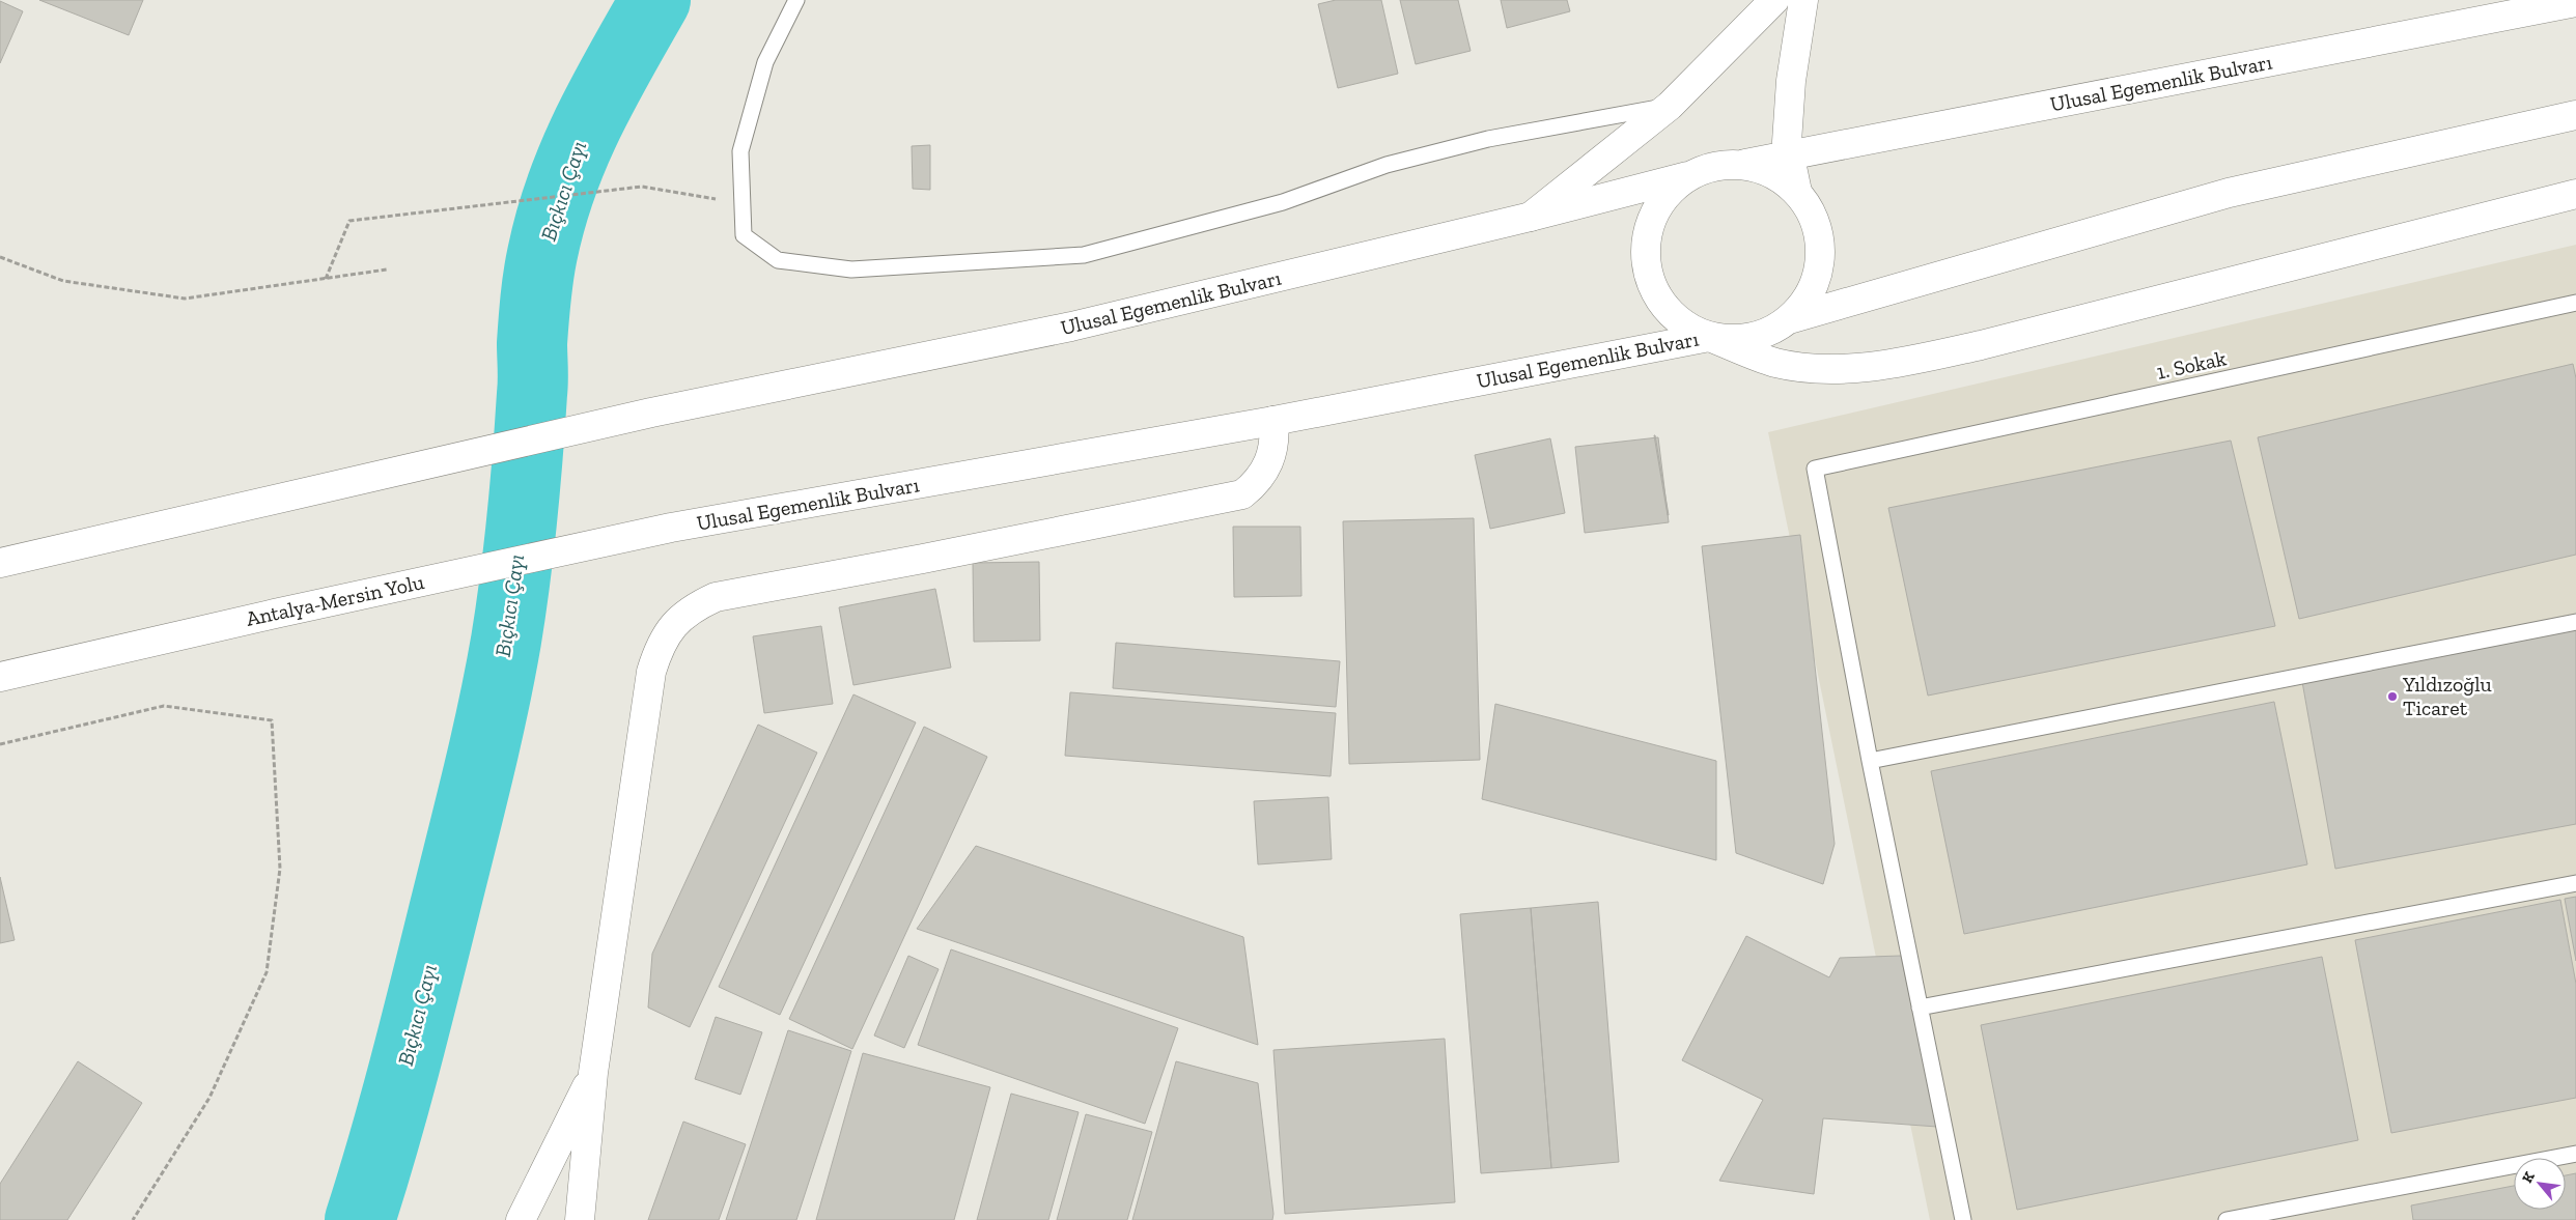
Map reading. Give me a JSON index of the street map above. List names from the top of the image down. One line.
{"streets":{"main road":["Ulusal Egemenlik Bulvarı","Antalya-Mersin Yolu"],"lane":["1. Sokak"]},"crossings":[["Ulusal Egemenlik Bulvarı","Antalya-Mersin Yolu"]],"water":["Bıçkıcı Çayı"],"places":["Yıldızoğlu Ticaret"],"north":"top left"}
